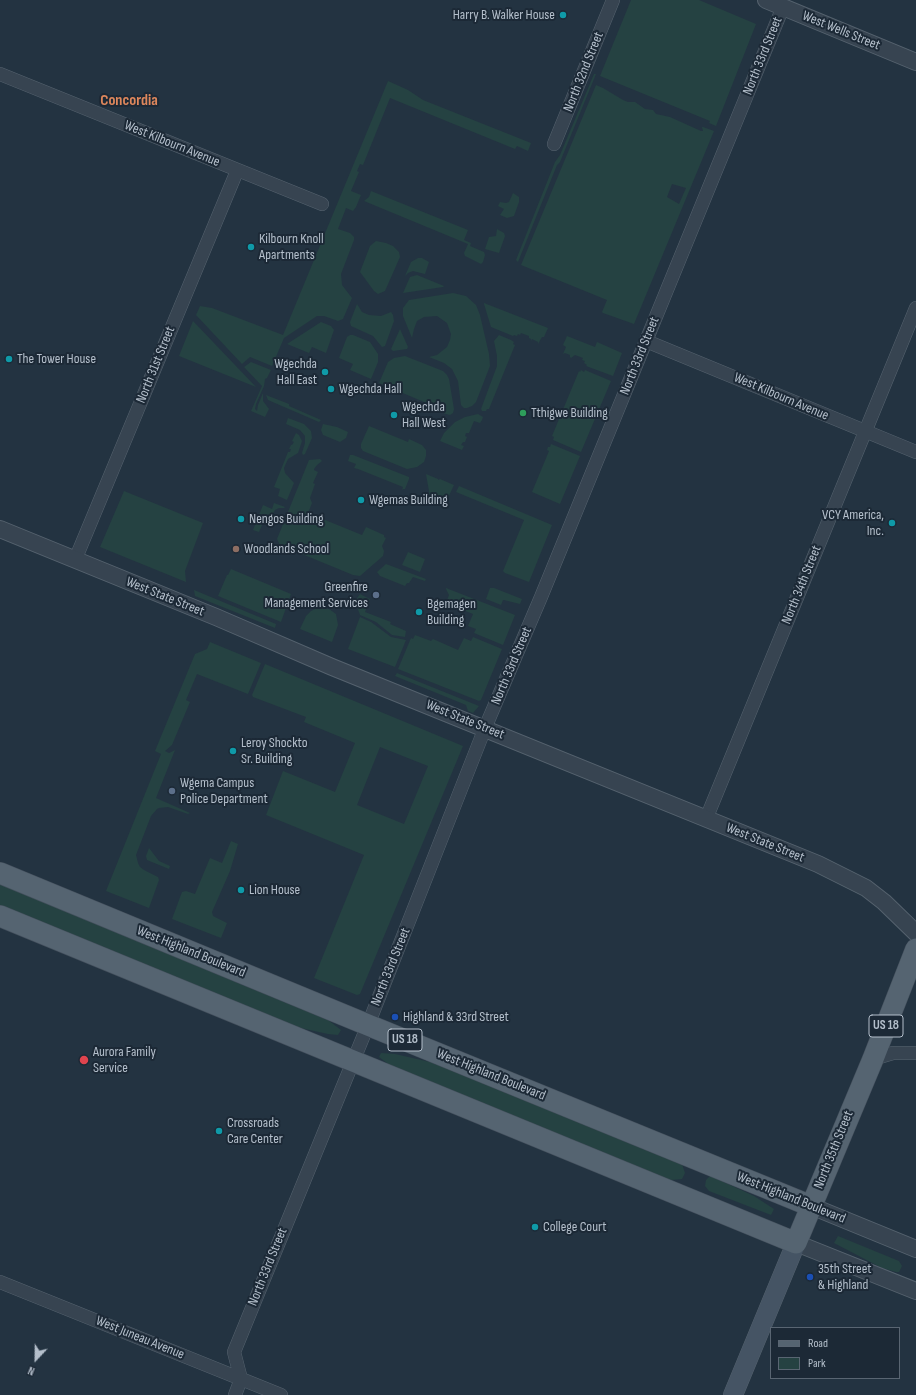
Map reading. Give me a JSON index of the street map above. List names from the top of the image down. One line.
{"streets":{"main road":["West Highland Boulevard","US 18","North 35th Street"],"street":["West Wells Street","North 33rd Street","North 32nd Street","West Kilbourn Avenue","North 31st Street","North 34th Street","West State Street","West Juneau Avenue"]},"crossings":[["West Wells Street","North 33rd Street"],["North 33rd Street","West Kilbourn Avenue"],["North 33rd Street","West State Street"],["North 33rd Street","West Highland Boulevard"],["North 33rd Street","West Juneau Avenue"],["West Kilbourn Avenue","North 31st Street"],["West Kilbourn Avenue","North 34th Street"],["North 31st Street","West State Street"],["North 34th Street","West State Street"],["West Highland Boulevard","North 35th Street"]],"districts":["Concordia"],"places":["Harry B. Walker House","Kilbourn Knoll Apartments","The Tower House","Wgechda Hall East","Wgechda Hall","Tthigwe Building","Wgechda Hall West","Wgemas Building","Nengos Building","VCY America, Inc.","Woodlands School","Greenfire Management Services","Bgemagen Building","Leroy Shockto Sr. Building","Wgema Campus Police Department","Lion House","Highland & 33rd Street","Aurora Family Service","Crossroads Care Center","College Court","35th Street & Highland"],"legend":["Road","Park"],"north":"bottom"}
